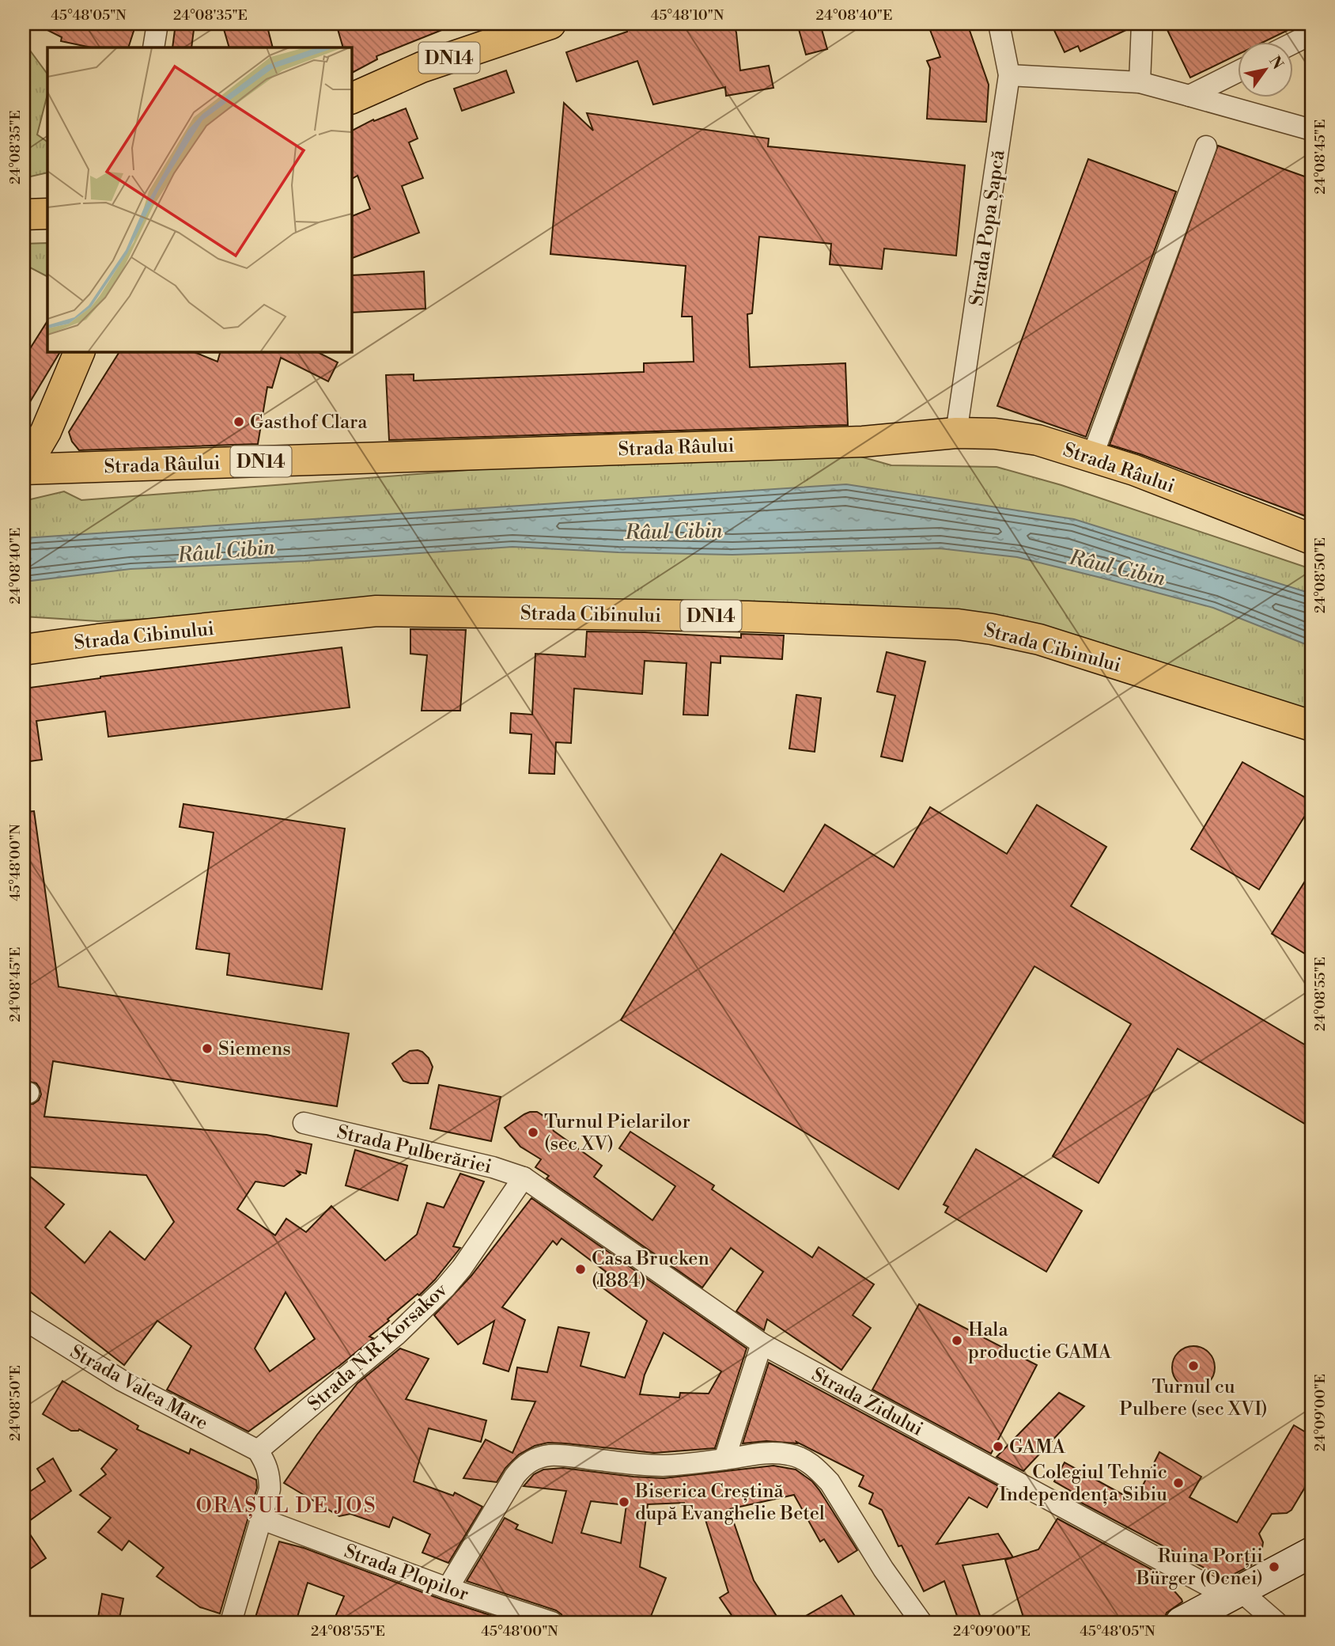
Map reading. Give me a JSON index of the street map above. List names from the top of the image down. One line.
{"streets":{"main road":["DN14","Strada Râului","Strada Cibinului"],"street":["Strada Popa Șapcă","Strada Pulberăriei","Strada N.R. Korsakov","Strada Valea Mare","Strada Zidului","Strada Plopilor"]},"crossings":[["DN14","Strada Râului"],["Strada Popa Șapcă","Strada Râului"],["Strada Pulberăriei","Strada N.R. Korsakov"],["Strada Pulberăriei","Strada Zidului"],["Strada N.R. Korsakov","Strada Valea Mare"],["Strada N.R. Korsakov","Strada Zidului"]],"districts":["ORAȘUL DE JOS"],"water":["Râul Cibin"],"places":["Gasthof Clara","Siemens","Turnul Pielarilor (sec XV)","Casa Brucken (1884)","Hala productie GAMA","Turnul cu Pulbere (sec XVI)","GAMA","Colegiul Tehnic Independența Sibiu","Biserica Creștină după Evanghelie Betel","Ruina Porții Bürger (Ocnei)"],"north":"top right","coordinates":["45°48'05\"N","24°08'35\"E","45°48'10\"N","24°08'40\"E","24°08'45\"E","24°08'50\"E","45°48'00\"N","24°08'55\"E","24°09'00\"E"]}
